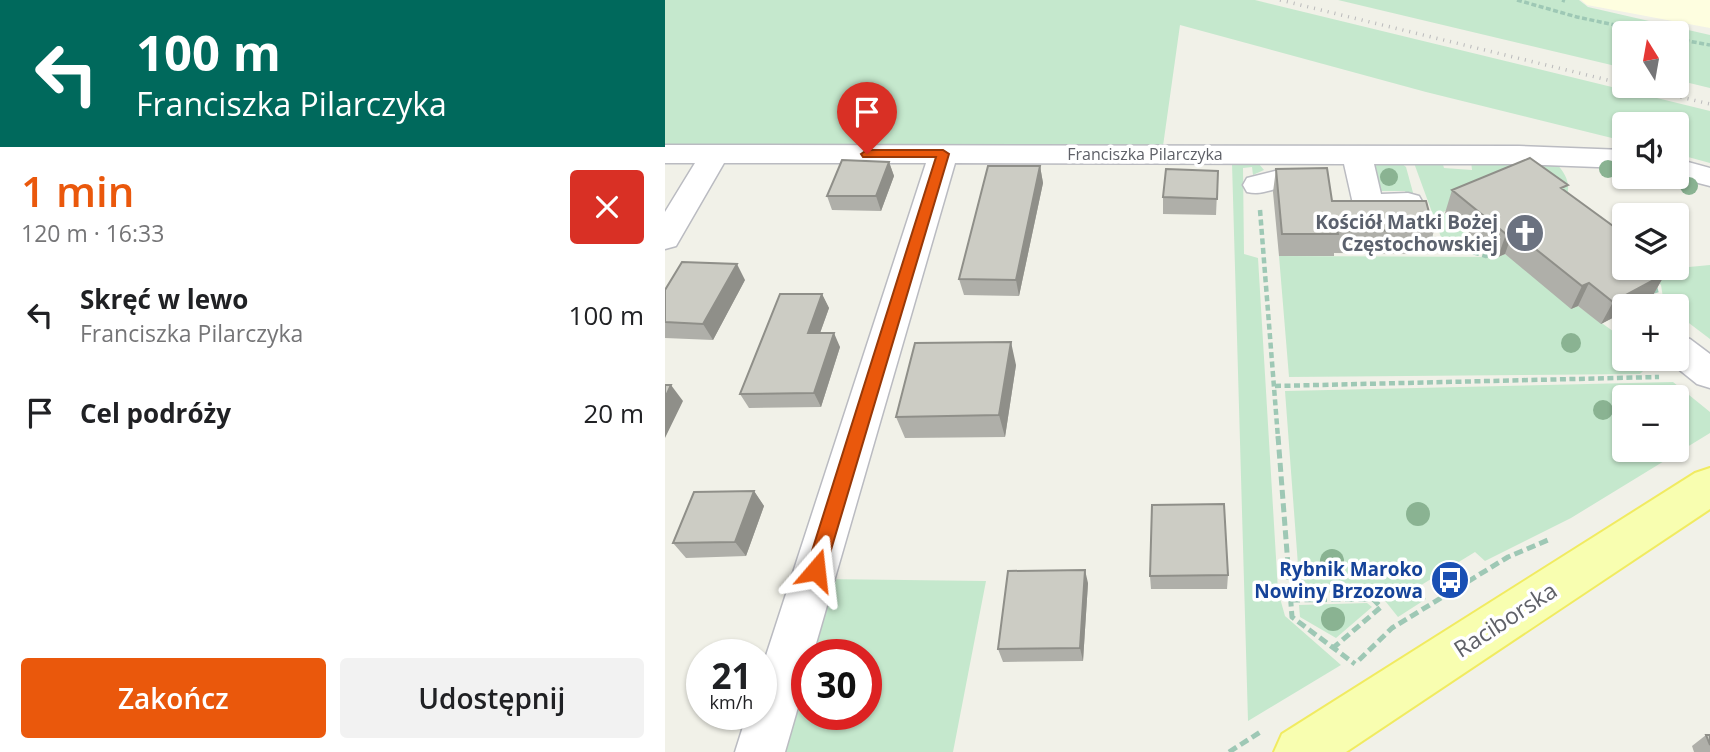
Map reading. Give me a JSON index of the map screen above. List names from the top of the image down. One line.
{"streets":{"main road":["Raciborska"],"street":["Franciszka Pilarczyka"]},"places":{"church":["Kościół Matki Bożej Częstochowskiej"],"bus stop":["Rybnik Maroko Nowiny Brzozowa"]},"north":"top","page":{"turn":["100 m","Franciszka Pilarczyka"],"map_buttons":["+","−"],"heading":["1 min","120 m · 16:33"],"list":[{"name":"Skręć w lewo","note":"Franciszka Pilarczyka","value":"100 m"},{"name":"Cel podróży","value":"20 m"}],"speed":"21 km/h","limit":"30","buttons":["Zakończ","Udostępnij"]}}
